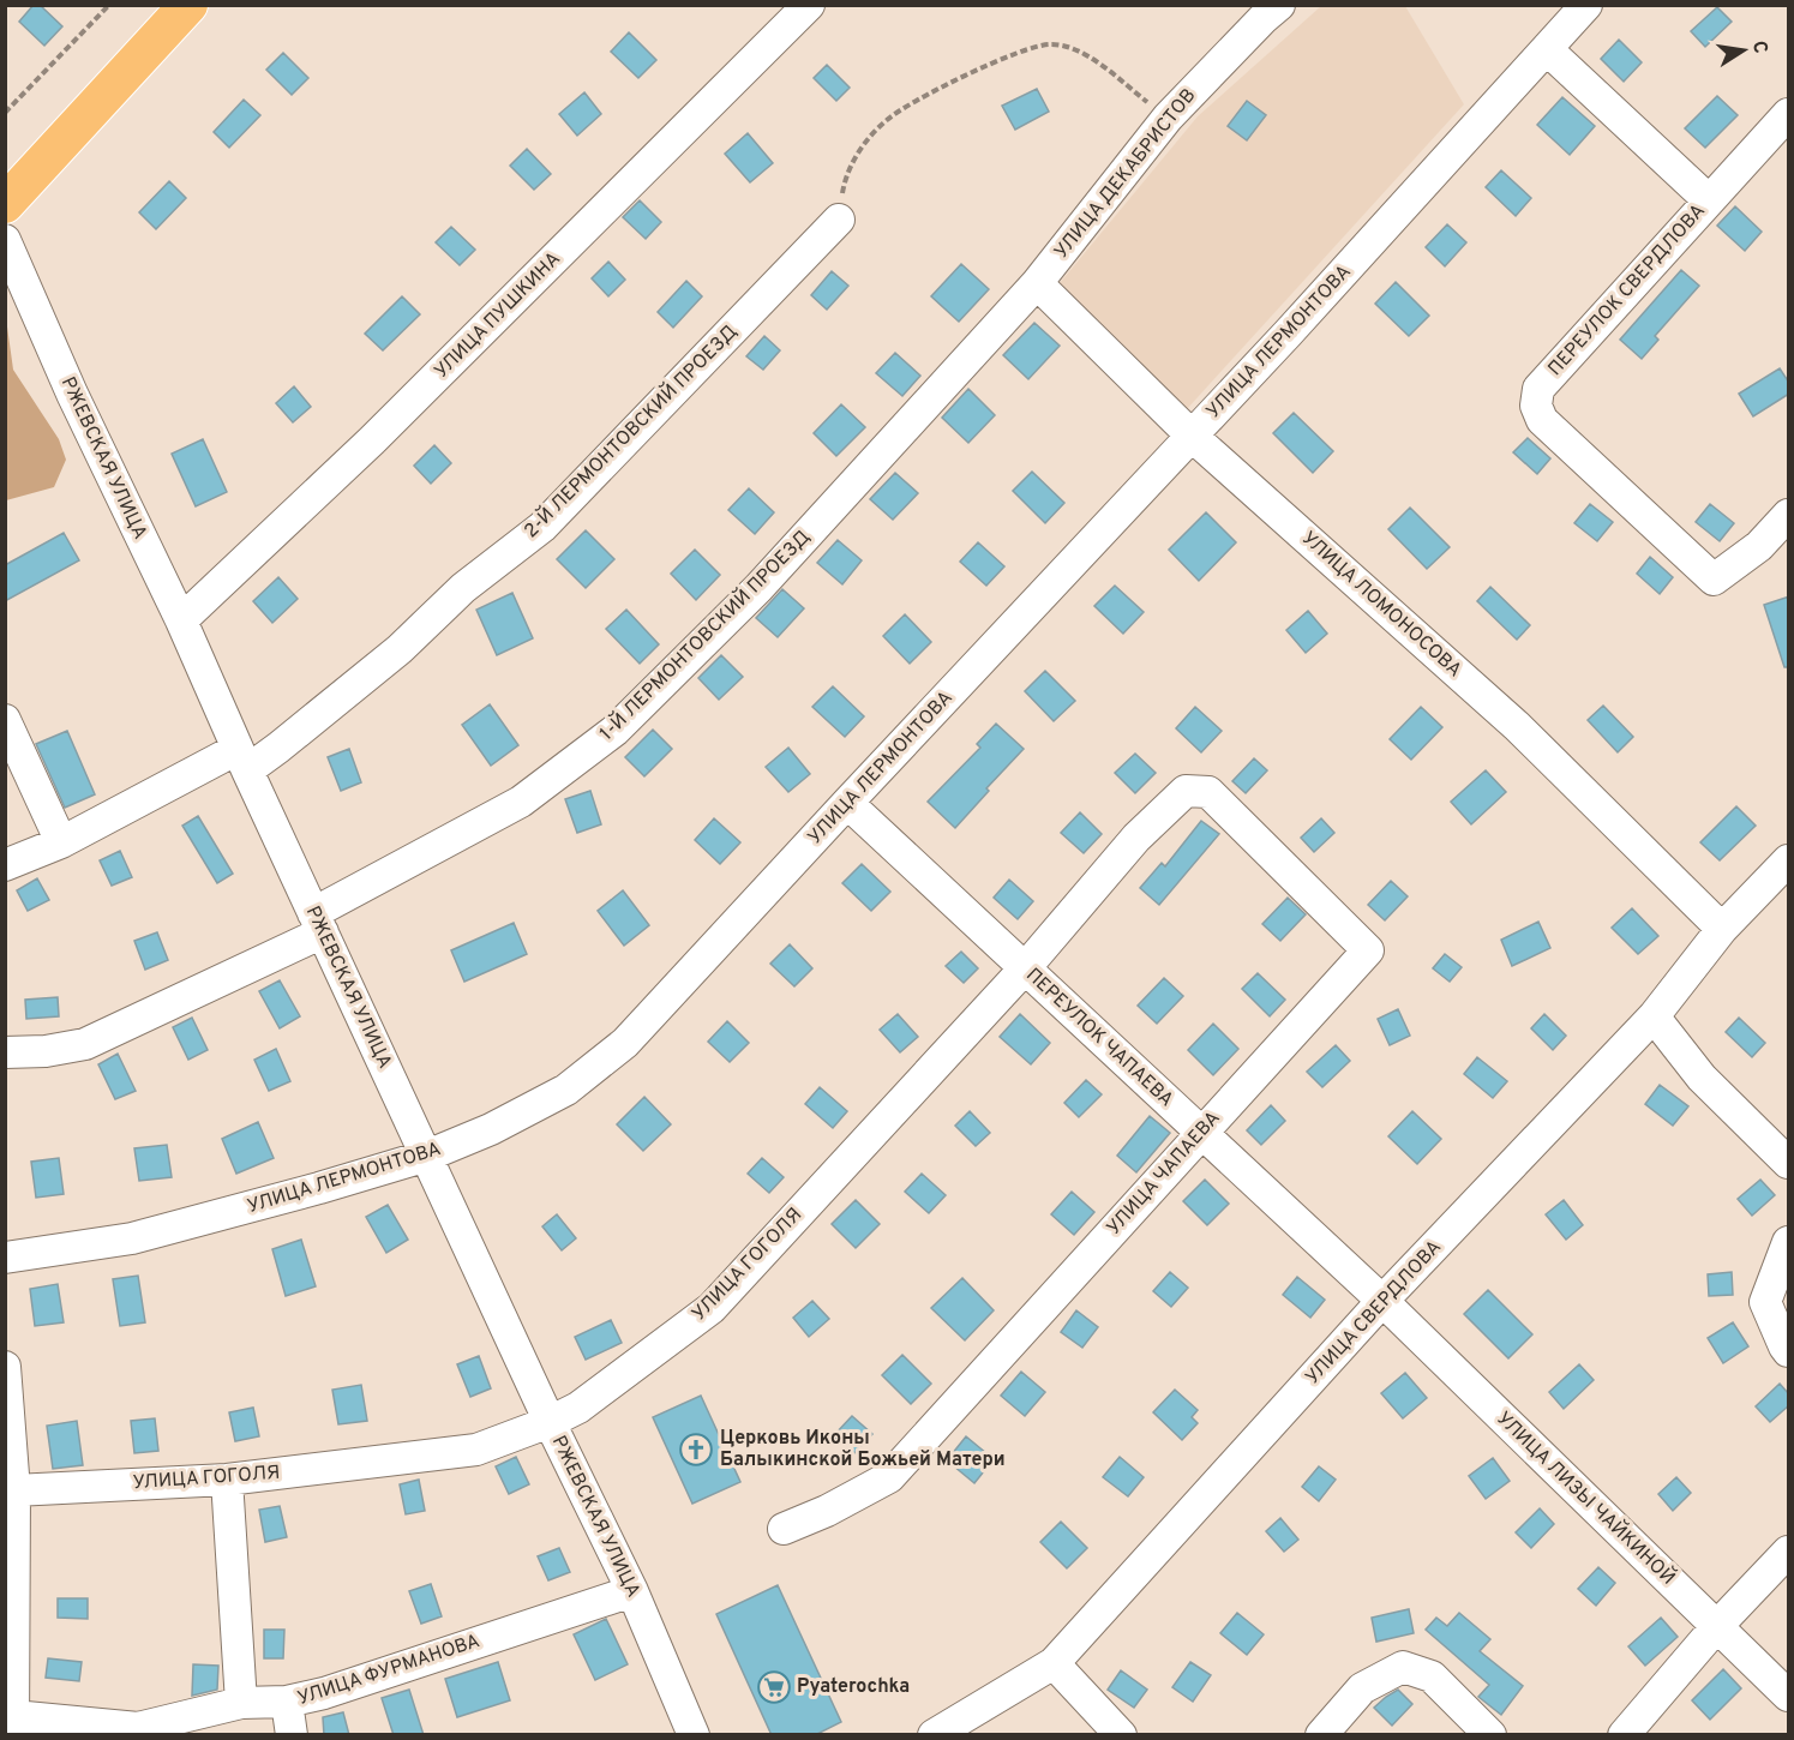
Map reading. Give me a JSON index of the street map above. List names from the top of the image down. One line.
{"streets":{"street":["УЛИЦА ДЕКАБРИСТОВ","ПЕРЕУЛОК СВЕРДЛОВА","УЛИЦА ПУШКИНА","УЛИЦА ЛЕРМОНТОВА","2-Й ЛЕРМОНТОВСКИЙ ПРОЕЗД","РЖЕВСКАЯ УЛИЦА","УЛИЦА ЛОМОНОСОВА","1-Й ЛЕРМОНТОВСКИЙ ПРОЕЗД","ПЕРЕУЛОК ЧАПАЕВА","УЛИЦА ЧАПАЕВА","УЛИЦА ГОГОЛЯ","УЛИЦА СВЕРДЛОВА","УЛИЦА ЛИЗЫ ЧАЙКИНОЙ","УЛИЦА ФУРМАНОВА"]},"crossings":[["УЛИЦА ДЕКАБРИСТОВ","УЛИЦА ЛОМОНОСОВА"],["УЛИЦА ДЕКАБРИСТОВ","1-Й ЛЕРМОНТОВСКИЙ ПРОЕЗД"],["УЛИЦА ПУШКИНА","РЖЕВСКАЯ УЛИЦА"],["УЛИЦА ЛЕРМОНТОВА","РЖЕВСКАЯ УЛИЦА"],["УЛИЦА ЛЕРМОНТОВА","УЛИЦА ЛОМОНОСОВА"],["УЛИЦА ЛЕРМОНТОВА","ПЕРЕУЛОК ЧАПАЕВА"],["2-Й ЛЕРМОНТОВСКИЙ ПРОЕЗД","РЖЕВСКАЯ УЛИЦА"],["РЖЕВСКАЯ УЛИЦА","1-Й ЛЕРМОНТОВСКИЙ ПРОЕЗД"],["РЖЕВСКАЯ УЛИЦА","УЛИЦА ГОГОЛЯ"],["РЖЕВСКАЯ УЛИЦА","УЛИЦА ФУРМАНОВА"],["УЛИЦА ЛОМОНОСОВА","1-Й ЛЕРМОНТОВСКИЙ ПРОЕЗД"],["УЛИЦА ЛОМОНОСОВА","УЛИЦА СВЕРДЛОВА"],["ПЕРЕУЛОК ЧАПАЕВА","УЛИЦА ЧАПАЕВА"],["ПЕРЕУЛОК ЧАПАЕВА","УЛИЦА ГОГОЛЯ"],["ПЕРЕУЛОК ЧАПАЕВА","УЛИЦА СВЕРДЛОВА"],["ПЕРЕУЛОК ЧАПАЕВА","УЛИЦА ЛИЗЫ ЧАЙКИНОЙ"],["УЛИЦА ЧАПАЕВА","УЛИЦА ГОГОЛЯ"],["УЛИЦА СВЕРДЛОВА","УЛИЦА ЛИЗЫ ЧАЙКИНОЙ"]],"places":{"church":["Церковь Иконы Балыкинской Божьей Матери"],"supermarket":["Pyaterochka"]},"north":"right"}
